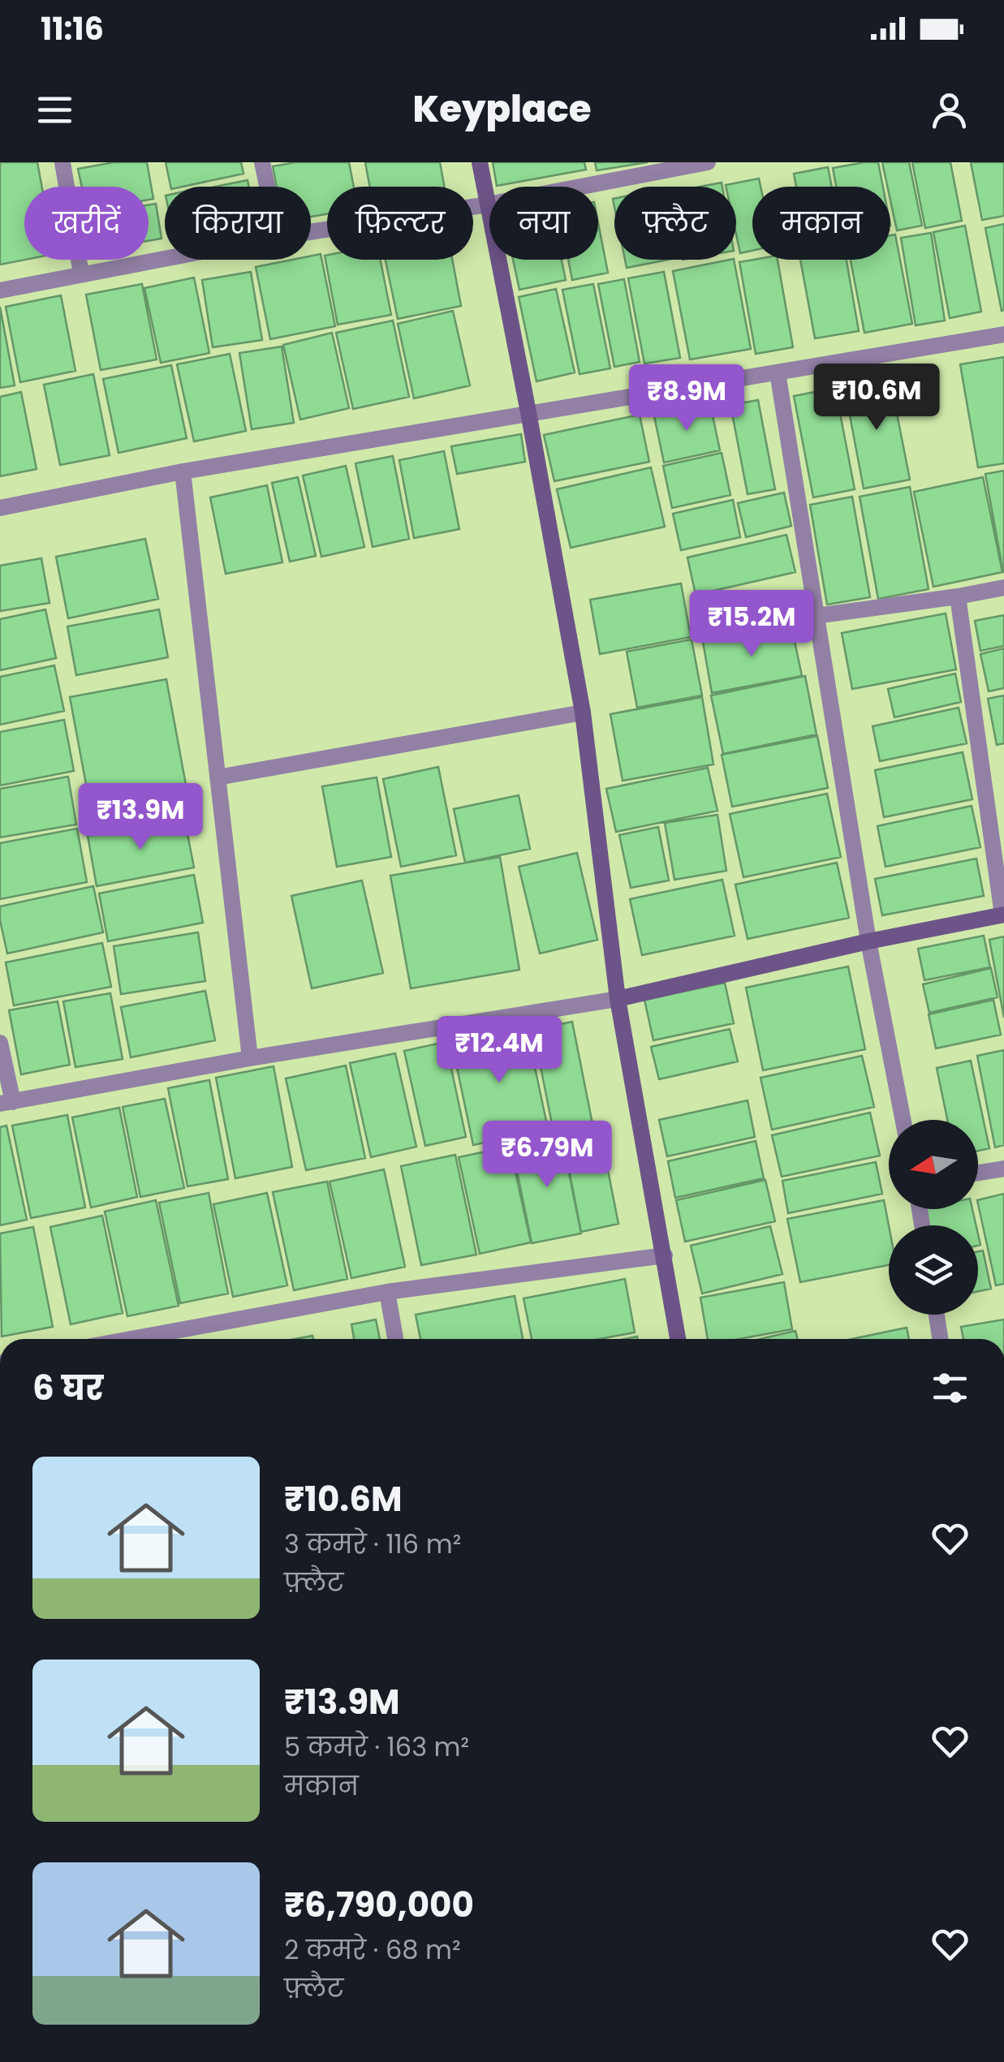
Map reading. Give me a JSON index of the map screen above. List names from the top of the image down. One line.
{"north":"left","page":{"status":"11:16","header":"Keyplace","chip":["खरीदें","किराया","फ़िल्टर","नया","फ़्लैट","मकान"],"price":["₹10.6M","₹8.9M","₹15.2M","₹13.9M","₹12.4M","₹6.79M"],"heading":"6 घर","list":[{"name":"₹10.6M","note":"3 कमरे · 116 m² · फ़्लैट"},{"name":"₹13.9M","note":"5 कमरे · 163 m² · मकान"},{"name":"₹6,790,000","note":"2 कमरे · 68 m² · फ़्लैट"}]}}
